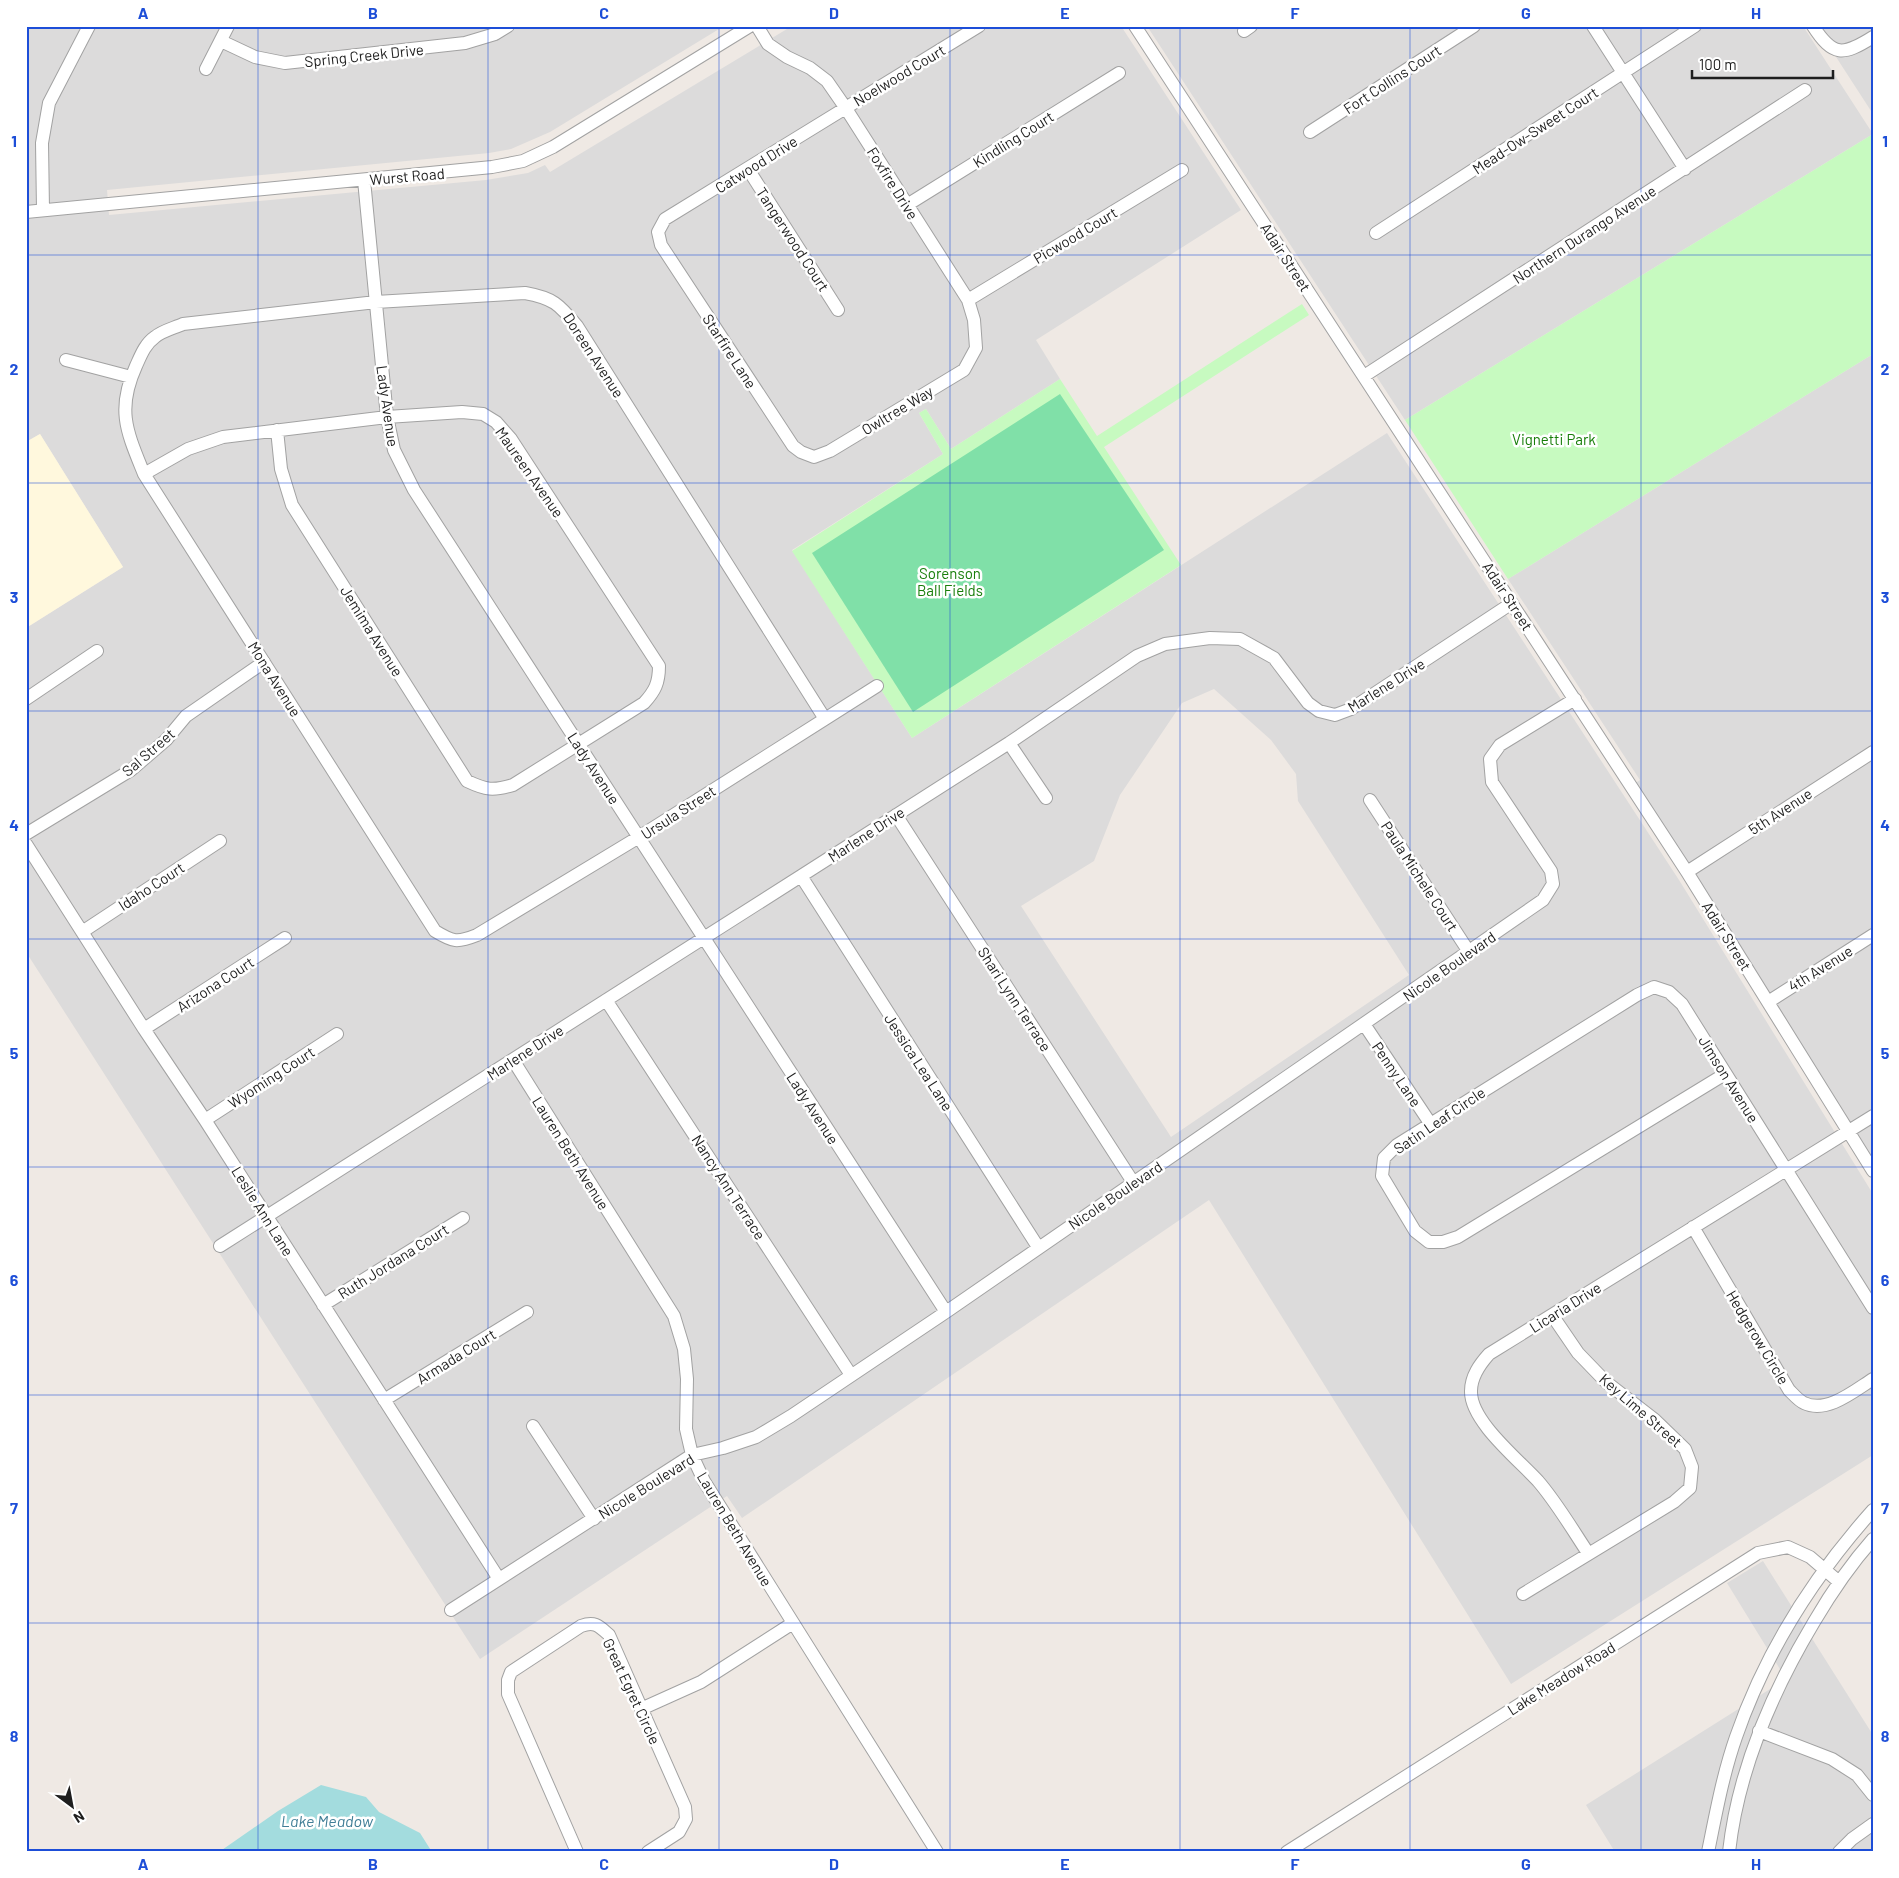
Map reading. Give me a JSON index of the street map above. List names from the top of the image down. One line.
{"streets":{"street":["Spring Creek Drive","Noelwood Court","Fort Collins Court","Mead-Ow-Sweet Court","Kindling Court","Catwood Drive","Wurst Road","Foxfire Drive","Northern Durango Avenue","Picwood Court","Tangerwood Court","Adair Street","Starfire Lane","Doreen Avenue","Lady Avenue","Owltree Way","Maureen Avenue","Jemima Avenue","Mona Avenue","Marlene Drive","Sal Street","5th Avenue","Ursula Street","Paula Michele Court","Idaho Court","Nicole Boulevard","4th Avenue","Arizona Court","Shari Lynn Terrace","Jessica Lea Lane","Penny Lane","Wyoming Court","Jimson Avenue","Satin Leaf Circle","Lauren Beth Avenue","Nancy Ann Terrace","Leslie Ann Lane","Ruth Jordana Court","Licaria Drive","Hedgerow Circle","Armada Court","Key Lime Street","Lake Meadow Road","Great Egret Circle"]},"crossings":[["Noelwood Court","Catwood Drive"],["Noelwood Court","Foxfire Drive"],["Kindling Court","Foxfire Drive"],["Catwood Drive","Foxfire Drive"],["Catwood Drive","Tangerwood Court"],["Catwood Drive","Starfire Lane"],["Wurst Road","Lady Avenue"],["Foxfire Drive","Picwood Court"],["Foxfire Drive","Owltree Way"],["Northern Durango Avenue","Adair Street"],["Adair Street","Marlene Drive"],["Adair Street","5th Avenue"],["Adair Street","Nicole Boulevard"],["Adair Street","4th Avenue"],["Adair Street","Licaria Drive"],["Starfire Lane","Owltree Way"],["Doreen Avenue","Lady Avenue"],["Doreen Avenue","Mona Avenue"],["Doreen Avenue","Ursula Street"],["Lady Avenue","Maureen Avenue"],["Lady Avenue","Jemima Avenue"],["Lady Avenue","Marlene Drive"],["Lady Avenue","Ursula Street"],["Lady Avenue","Nicole Boulevard"],["Maureen Avenue","Jemima Avenue"],["Maureen Avenue","Mona Avenue"],["Mona Avenue","Sal Street"],["Mona Avenue","Ursula Street"],["Marlene Drive","Shari Lynn Terrace"],["Marlene Drive","Jessica Lea Lane"],["Marlene Drive","Lauren Beth Avenue"],["Marlene Drive","Nancy Ann Terrace"],["Marlene Drive","Leslie Ann Lane"],["Paula Michele Court","Nicole Boulevard"],["Idaho Court","Leslie Ann Lane"],["Nicole Boulevard","Shari Lynn Terrace"],["Nicole Boulevard","Jessica Lea Lane"],["Nicole Boulevard","Penny Lane"],["Nicole Boulevard","Lauren Beth Avenue"],["Nicole Boulevard","Nancy Ann Terrace"],["Nicole Boulevard","Leslie Ann Lane"],["Arizona Court","Leslie Ann Lane"],["Penny Lane","Satin Leaf Circle"],["Wyoming Court","Leslie Ann Lane"],["Jimson Avenue","Satin Leaf Circle"],["Jimson Avenue","Licaria Drive"],["Leslie Ann Lane","Ruth Jordana Court"],["Leslie Ann Lane","Armada Court"],["Licaria Drive","Hedgerow Circle"],["Licaria Drive","Key Lime Street"]],"water":["Lake Meadow"],"parks":["Vignetti Park","Sorenson Ball Fields"],"scale_bar":"100 m","north":"bottom right","grid":{"columns":["A","B","C","D","E","F","G","H"],"rows":["1","2","3","4","5","6","7","8"]}}
